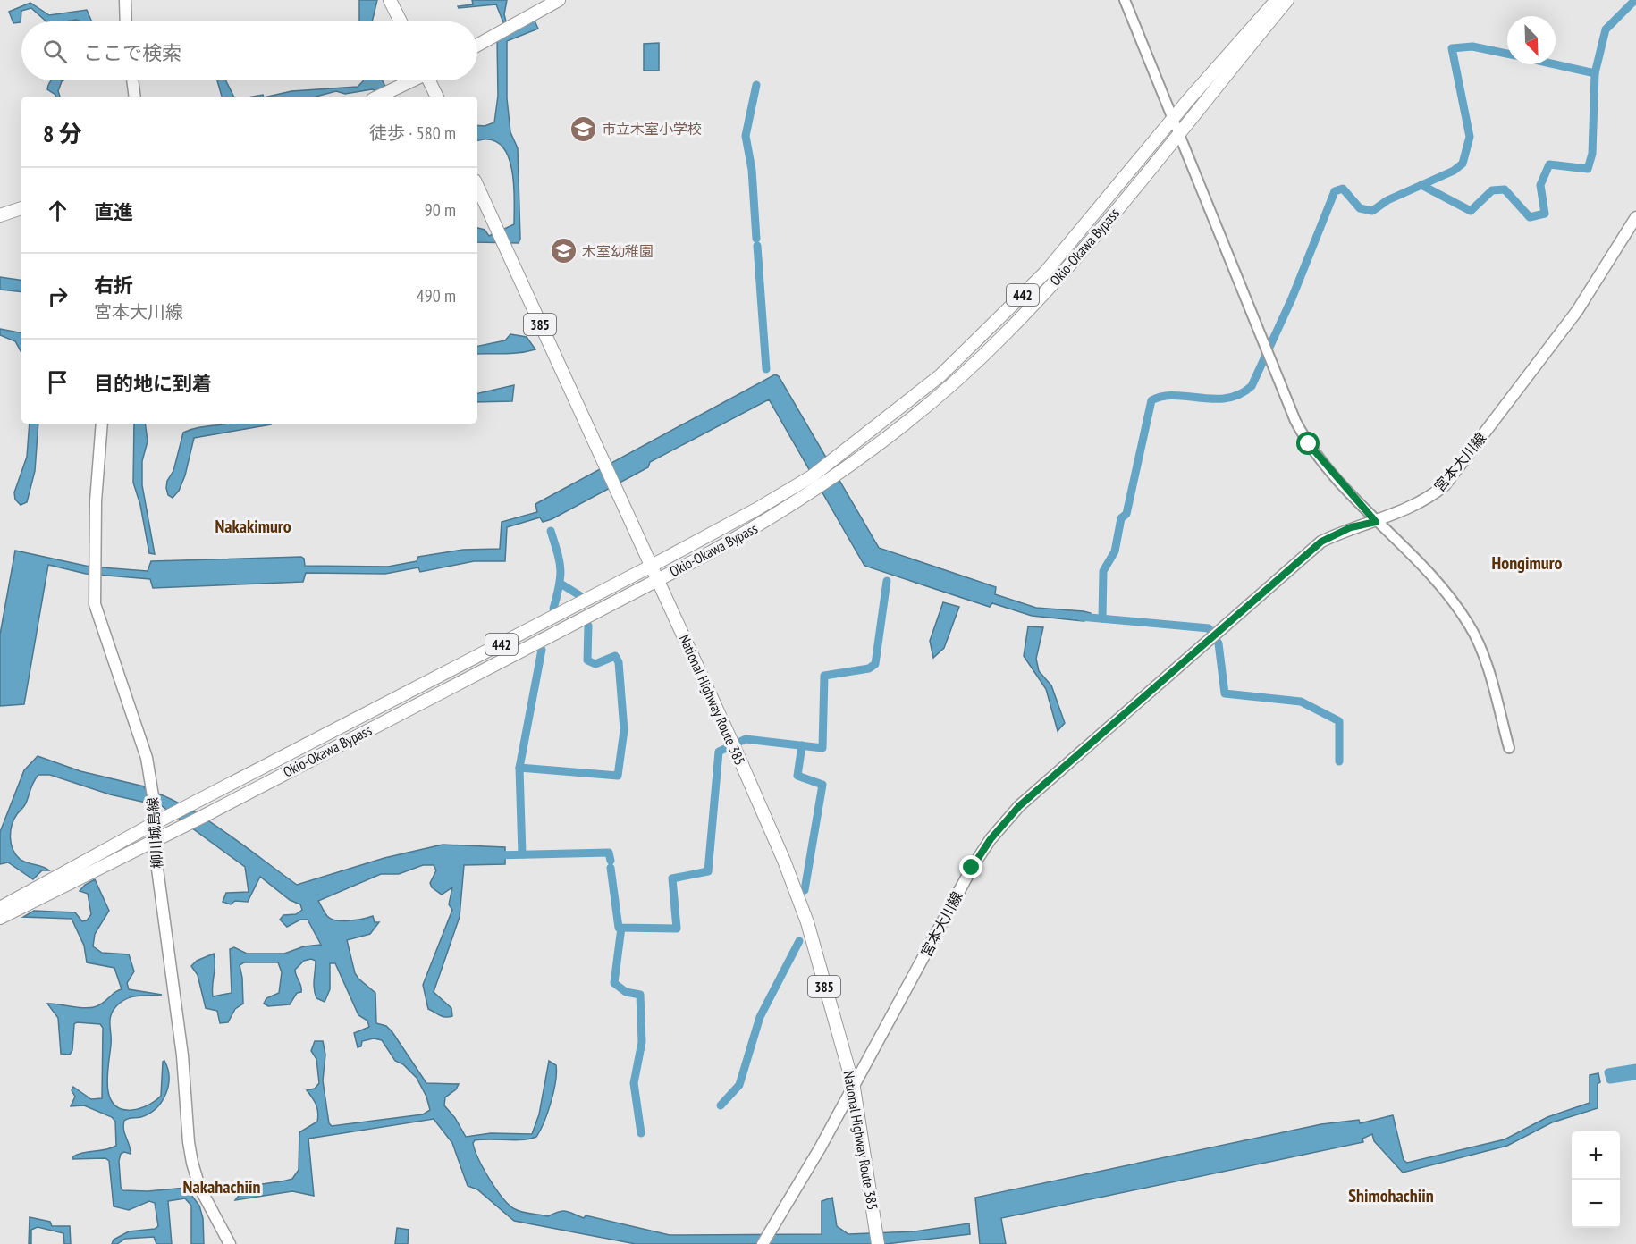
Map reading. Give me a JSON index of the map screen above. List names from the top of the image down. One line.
{"streets":{"highway":["Okio-Okawa Bypass","442","385","National Highway Route 385"],"main road":["宮本大川線","柳川城島線"]},"crossings":[["Okio-Okawa Bypass","National Highway Route 385"],["Okio-Okawa Bypass","柳川城島線"],["宮本大川線","National Highway Route 385"]],"districts":["Nakakimuro","Hongimuro","Nakahachiin","Shimohachiin"],"places":{"school or university":["市立木室小学校","木室幼稚園"]},"north":"bottom right","page":{"search":"ここで検索","heading":["8 分","徒歩 · 580 m"],"list":[["直進","90 m"],["右折","宮本大川線","490 m"],"目的地に到着"],"map_buttons":["+","−"]}}
